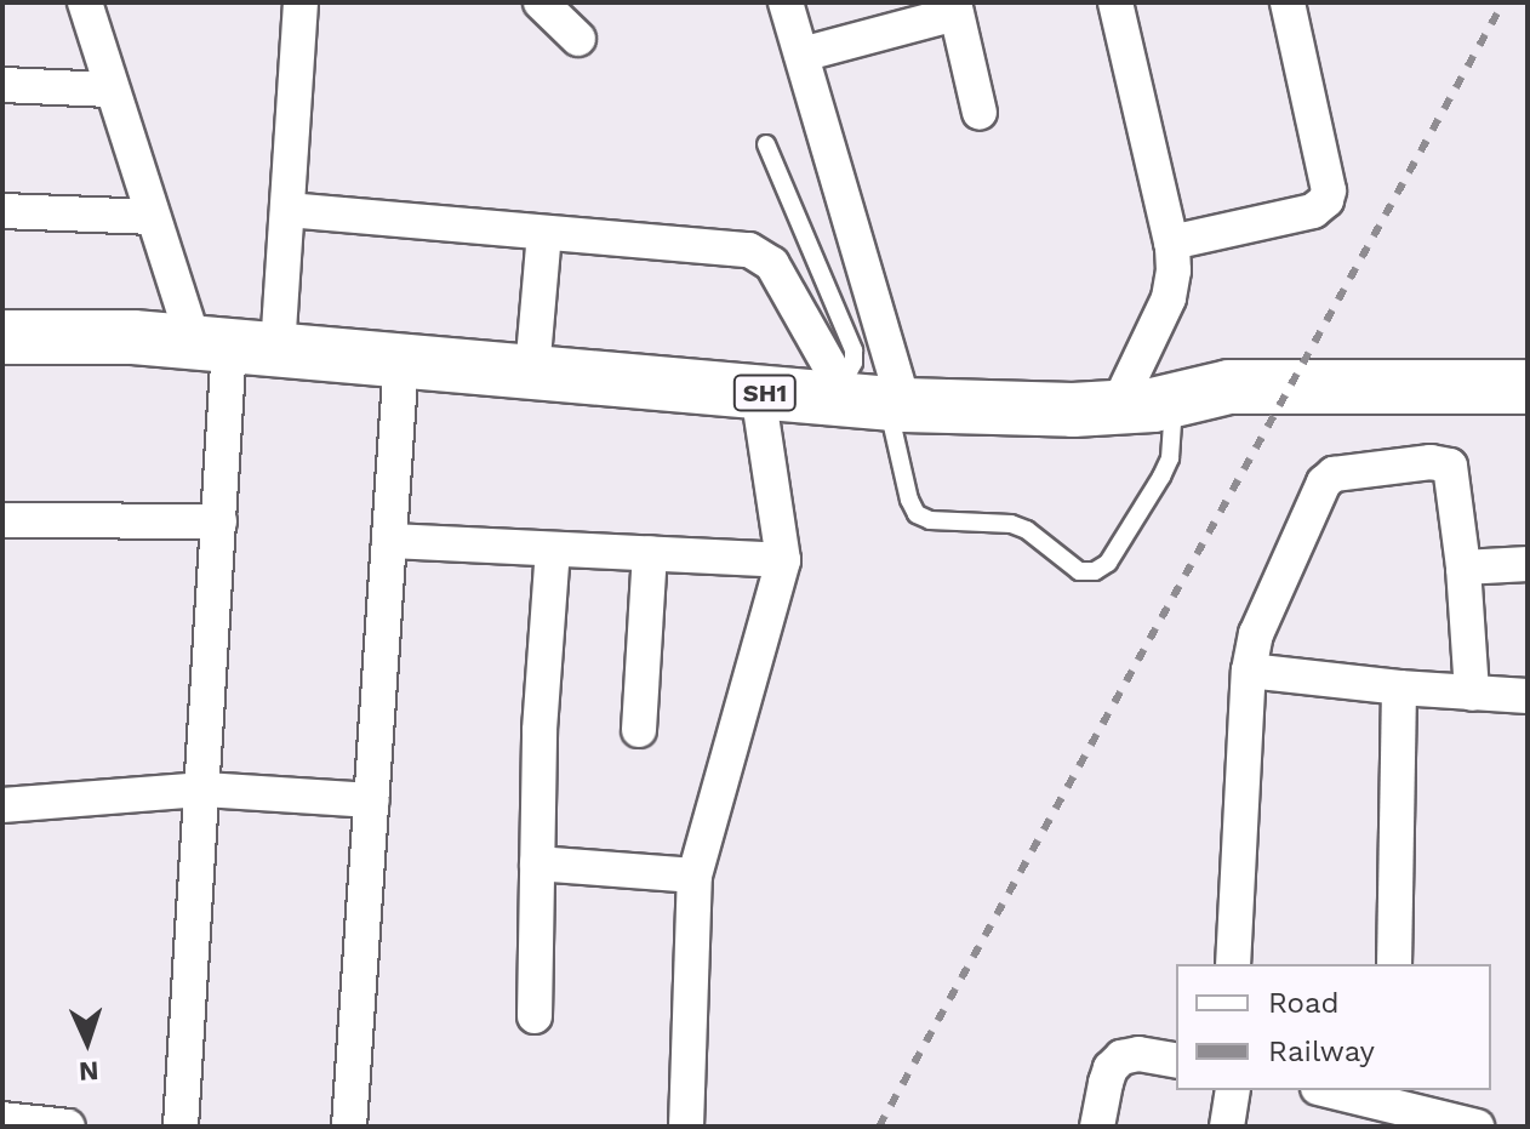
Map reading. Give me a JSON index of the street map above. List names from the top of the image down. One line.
{"streets":{"main road":["SH1"]},"legend":["Road","Railway"],"north":"bottom"}
